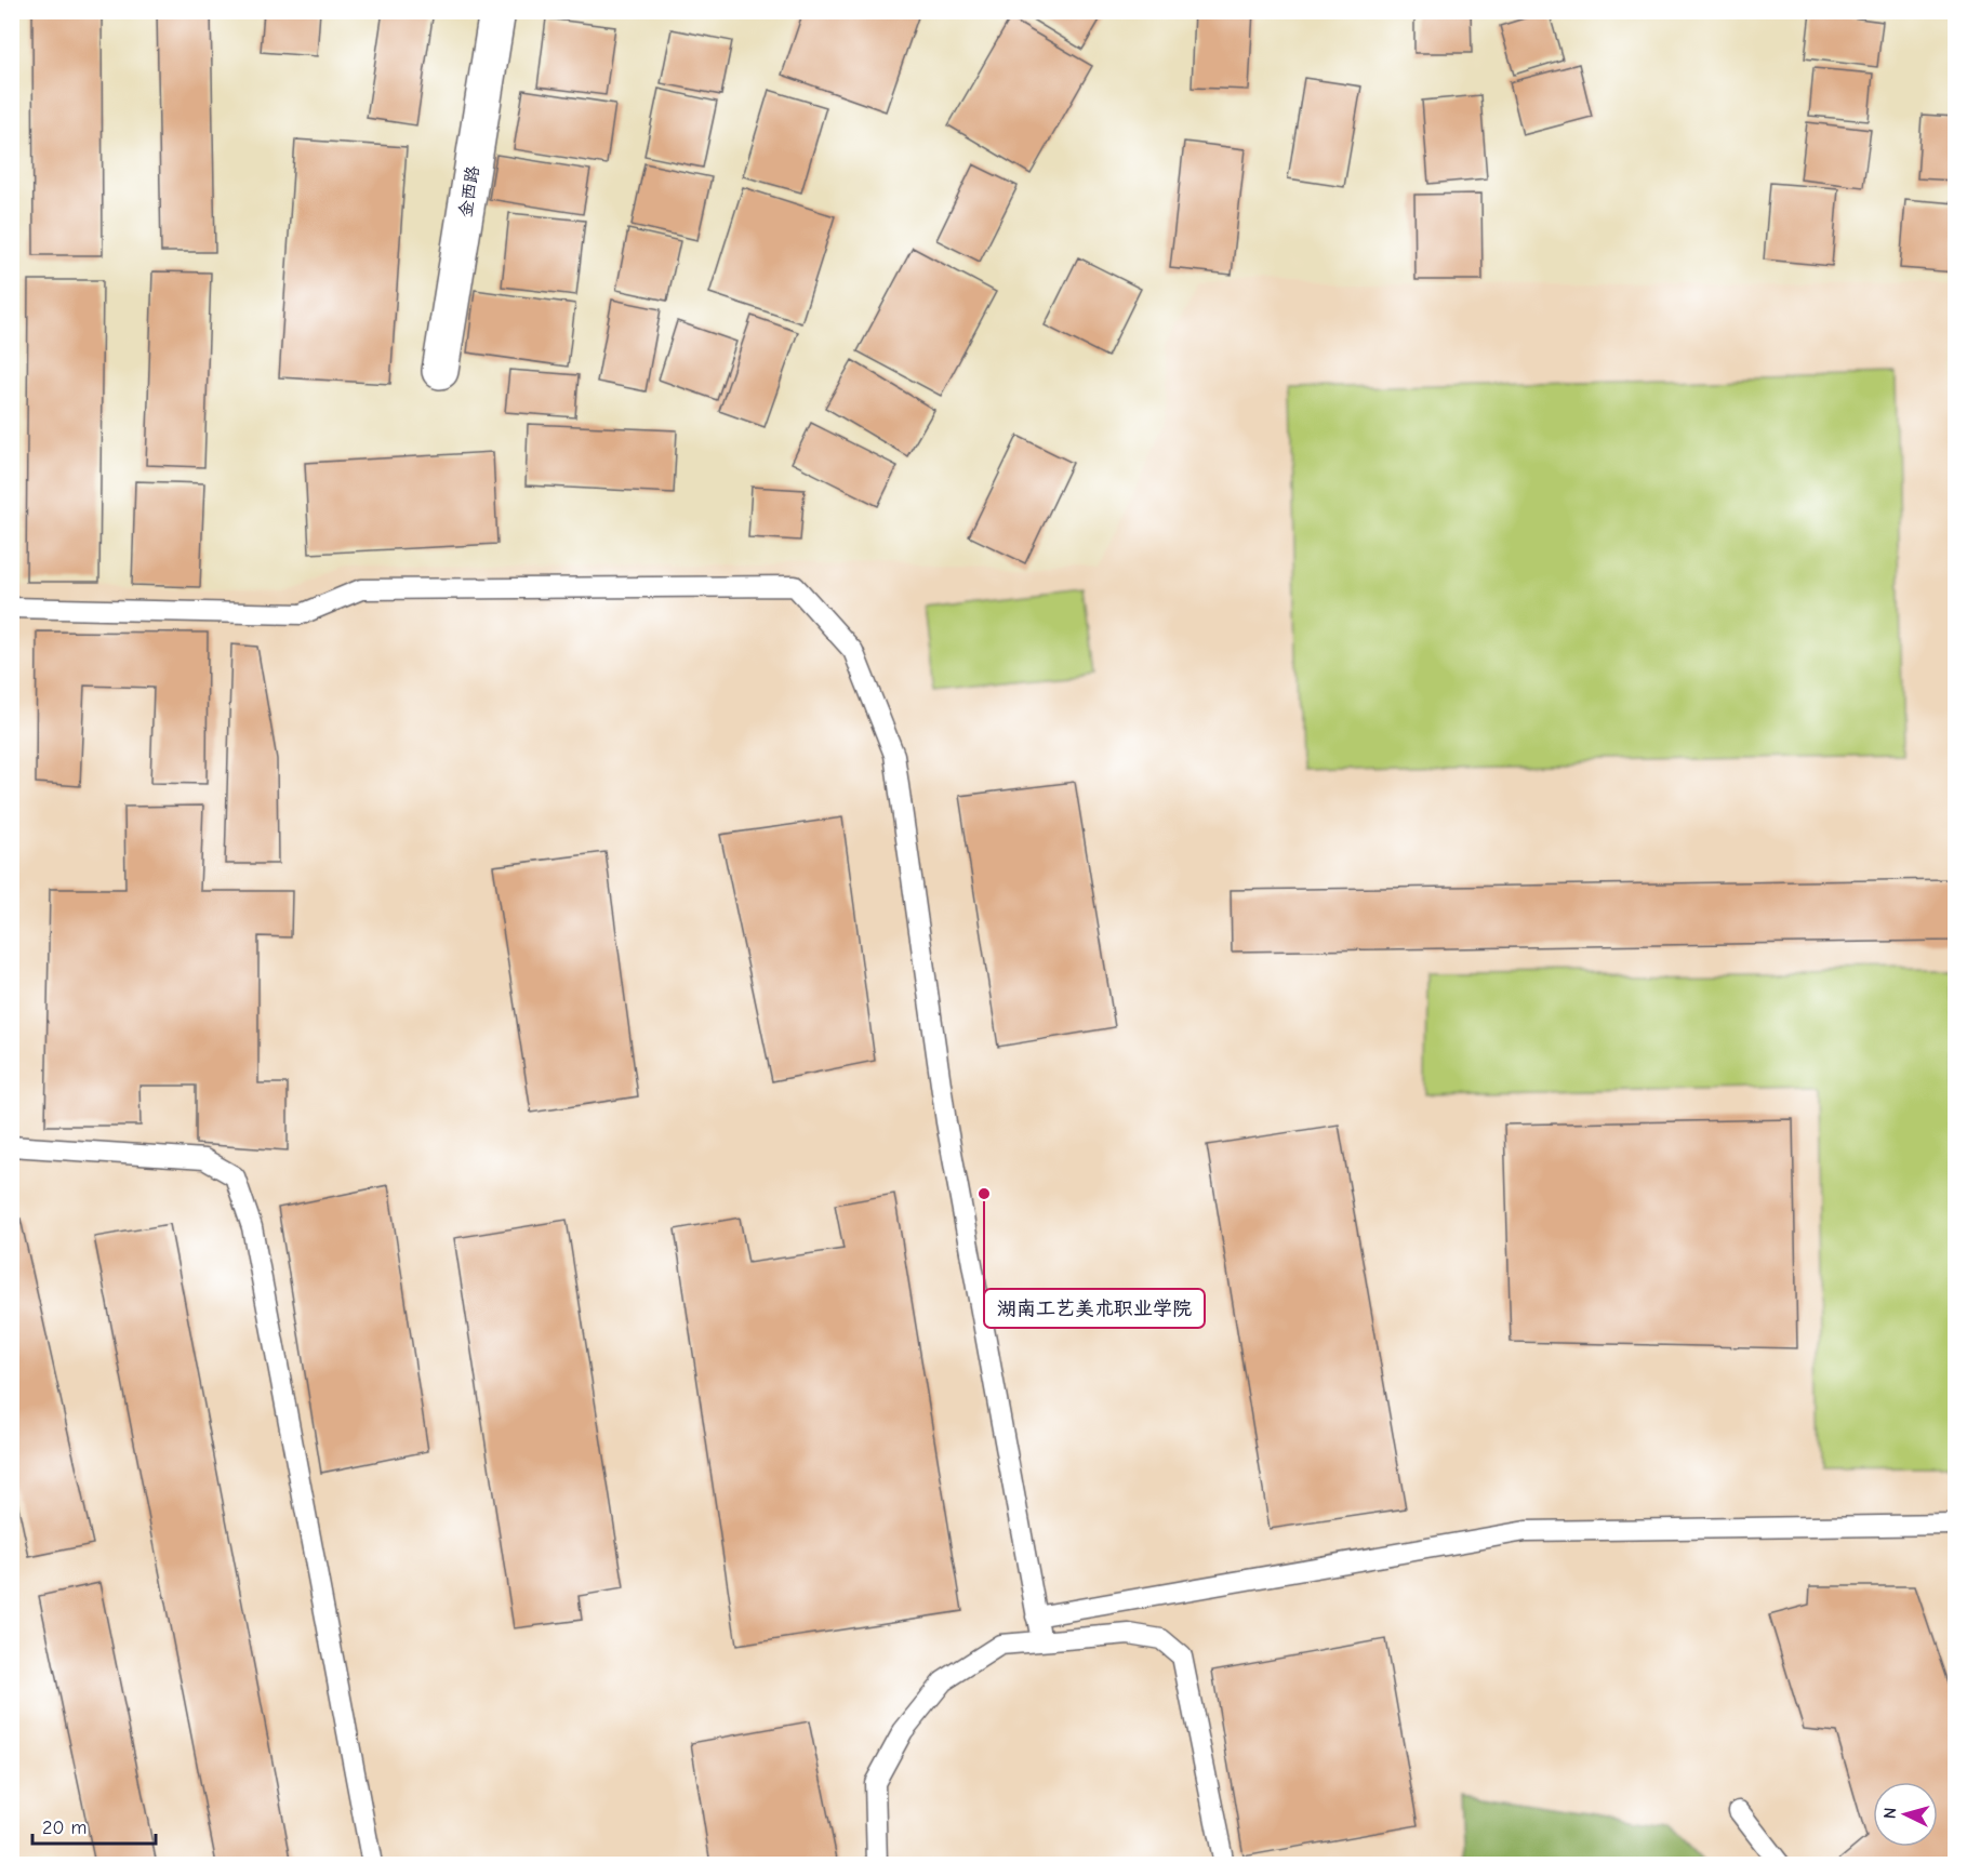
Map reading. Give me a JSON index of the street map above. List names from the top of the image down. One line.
{"streets":{"street":["金西路"]},"places":["湖南工艺美术职业学院"],"scale_bar":"20 m","north":"left"}
